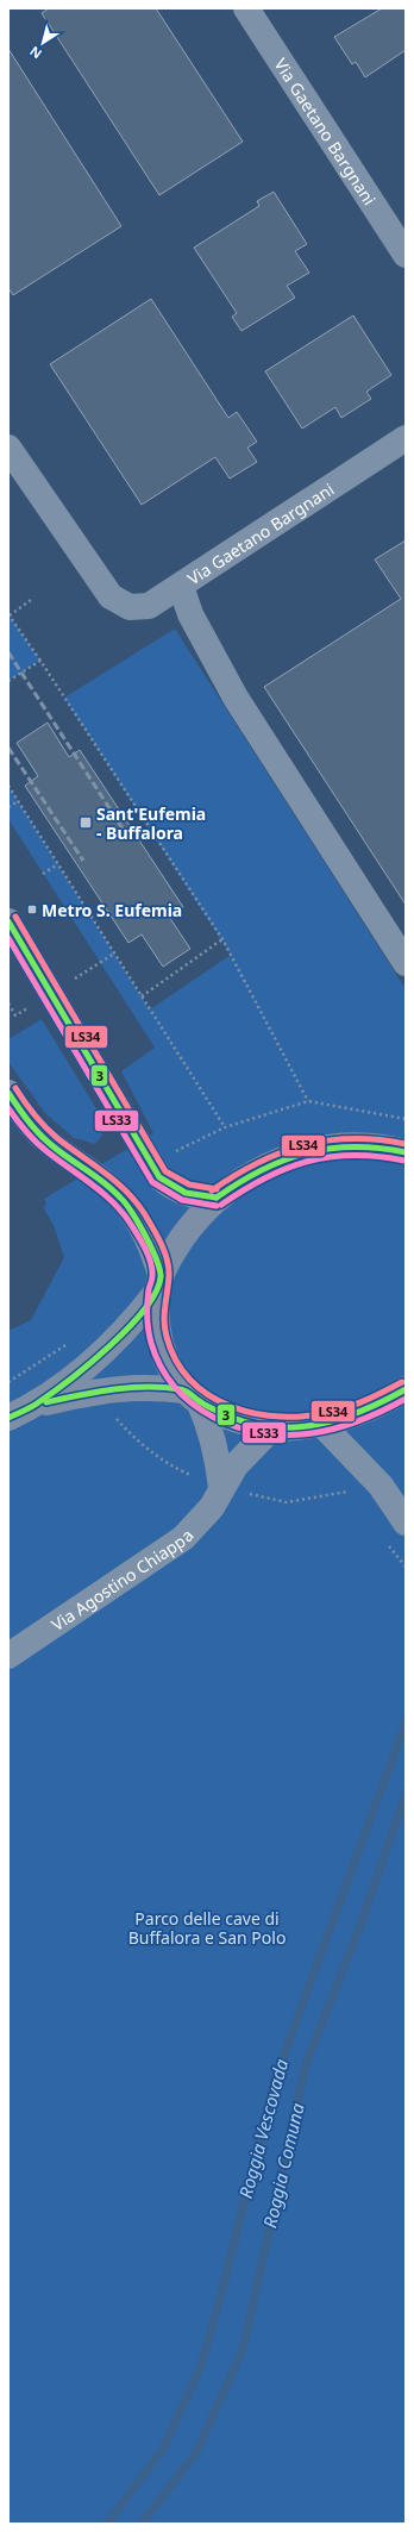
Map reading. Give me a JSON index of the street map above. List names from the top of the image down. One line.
{"streets":{"street":["Via Gaetano Bargnani","Via Agostino Chiappa"]},"water":["Roggia Vescovada","Roggia Comuna"],"parks":["Parco delle cave di Buffalora e San Polo"],"places":{"transit":["Sant'Eufemia - Buffalora","Metro S. Eufemia"]},"lines":["transit line LS34","transit line 3","transit line LS33"],"north":"bottom left"}
